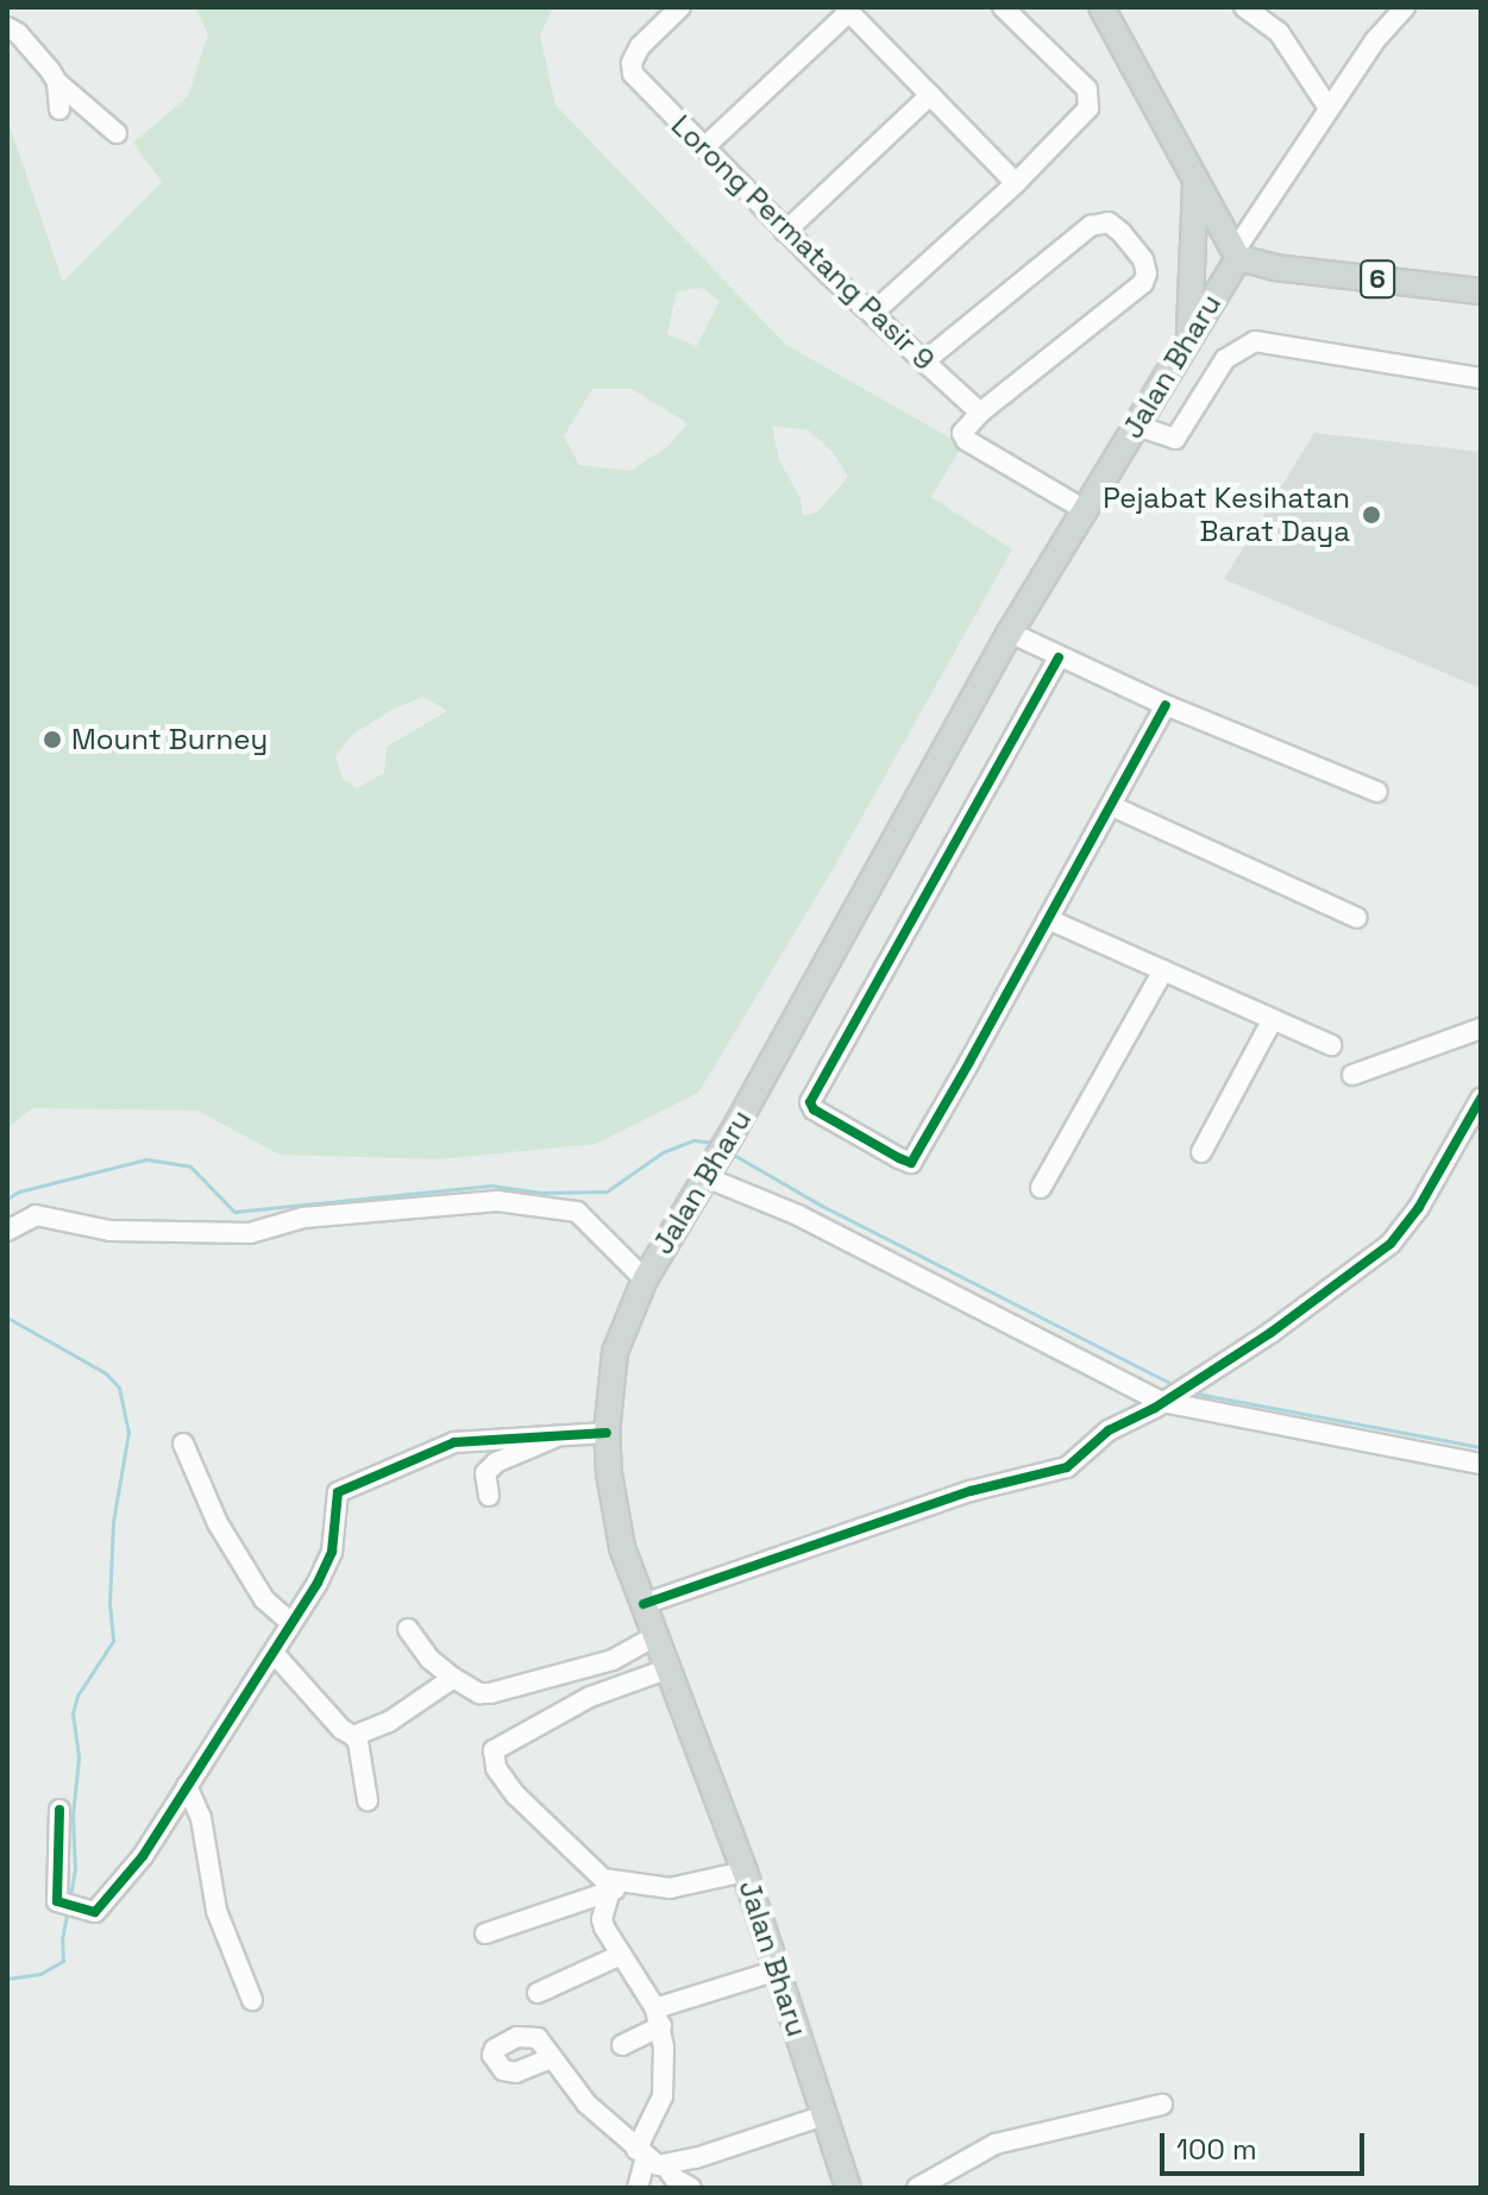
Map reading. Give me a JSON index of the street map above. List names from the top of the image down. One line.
{"streets":{"main road":["6","Jalan Bharu"],"street":["Lorong Permatang Pasir 9"]},"crossings":[["6","Jalan Bharu"]],"places":["Pejabat Kesihatan Barat Daya","Mount Burney"],"scale_bar":"100 m"}
